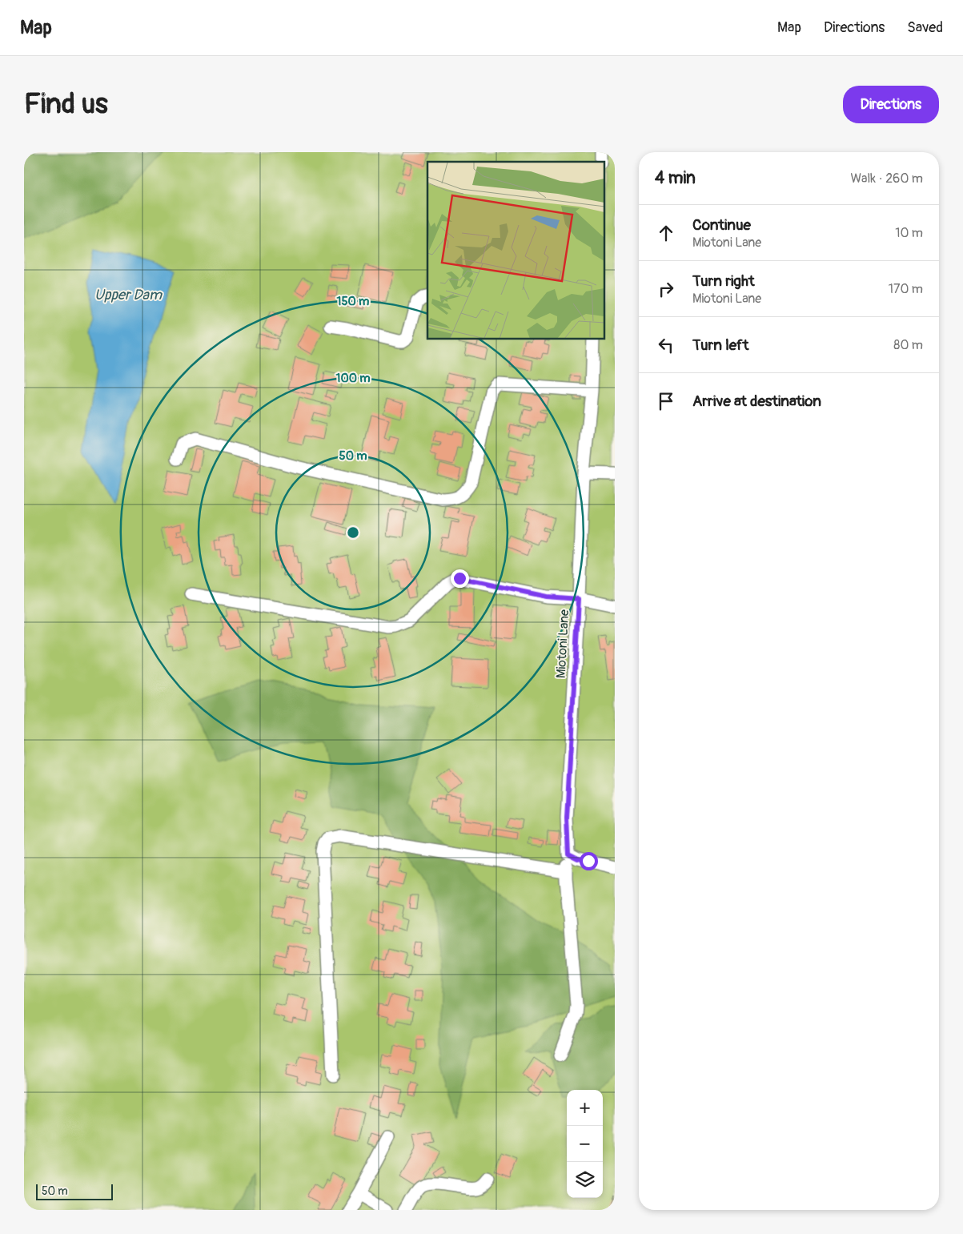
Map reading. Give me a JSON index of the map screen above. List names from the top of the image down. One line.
{"streets":{"street":["Miotoni Lane"]},"water":["Upper Dam"],"scale_bar":"50 m","page":{"header":"Map","nav":["Map","Directions","Saved"],"buttons":"Directions","title":"Find us","heading":["4 min","Walk · 260 m"],"list":[["Continue","Miotoni Lane","10 m"],["Turn right","Miotoni Lane","170 m"],["Turn left","80 m"],"Arrive at destination"],"map_buttons":["+","−"],"scale":"50 m"},"rings":["150 m","100 m","50 m"]}
